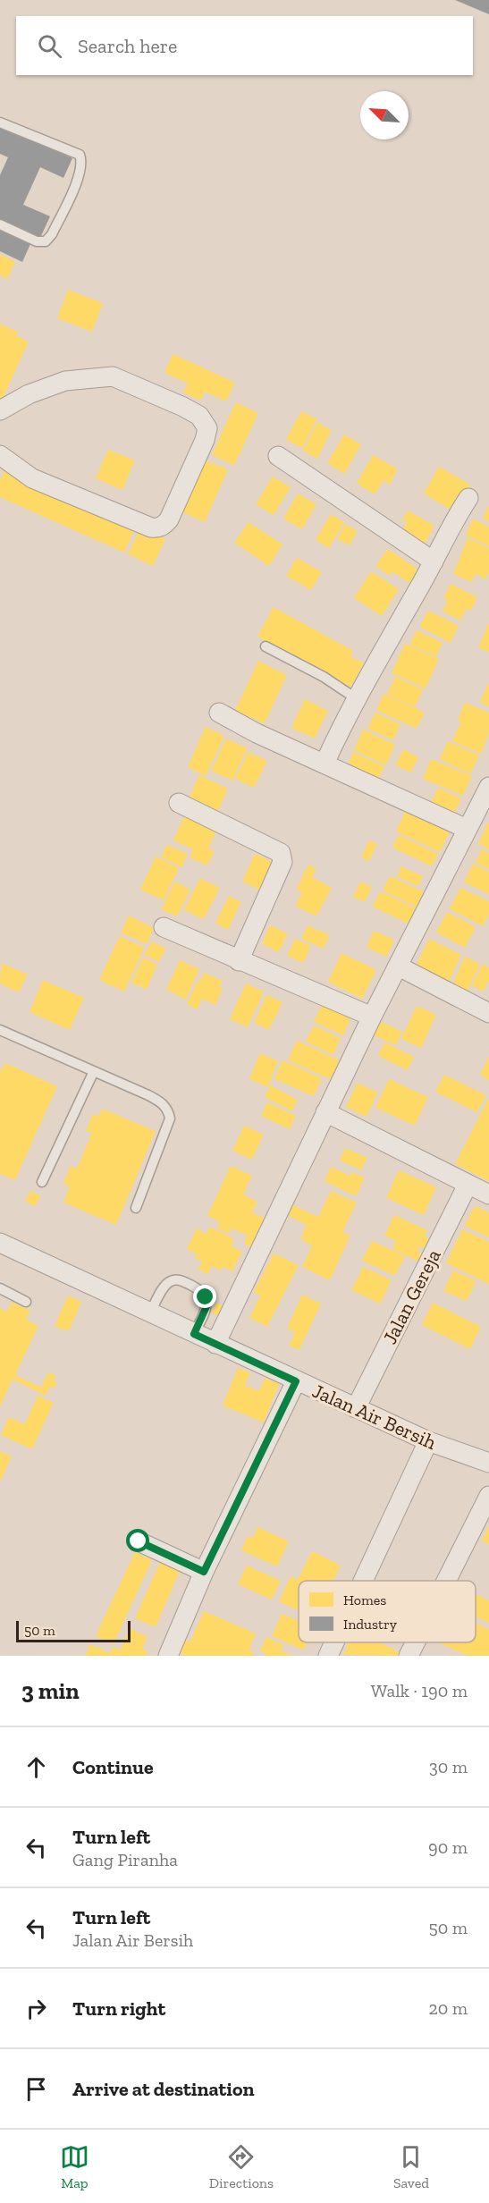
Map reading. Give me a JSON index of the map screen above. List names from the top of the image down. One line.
{"streets":{"street":["Jalan Gereja","Jalan Air Bersih"]},"crossings":[["Jalan Gereja","Jalan Air Bersih"]],"legend":["Homes","Industry"],"scale_bar":"50 m","north":"top left","page":{"search":"Search here","scale":"50 m","heading":["3 min","Walk · 190 m"],"list":[["Continue","30 m"],["Turn left","Gang Piranha","90 m"],["Turn left","Jalan Air Bersih","50 m"],["Turn right","20 m"],"Arrive at destination"],"nav":["Map","Directions","Saved"]}}
